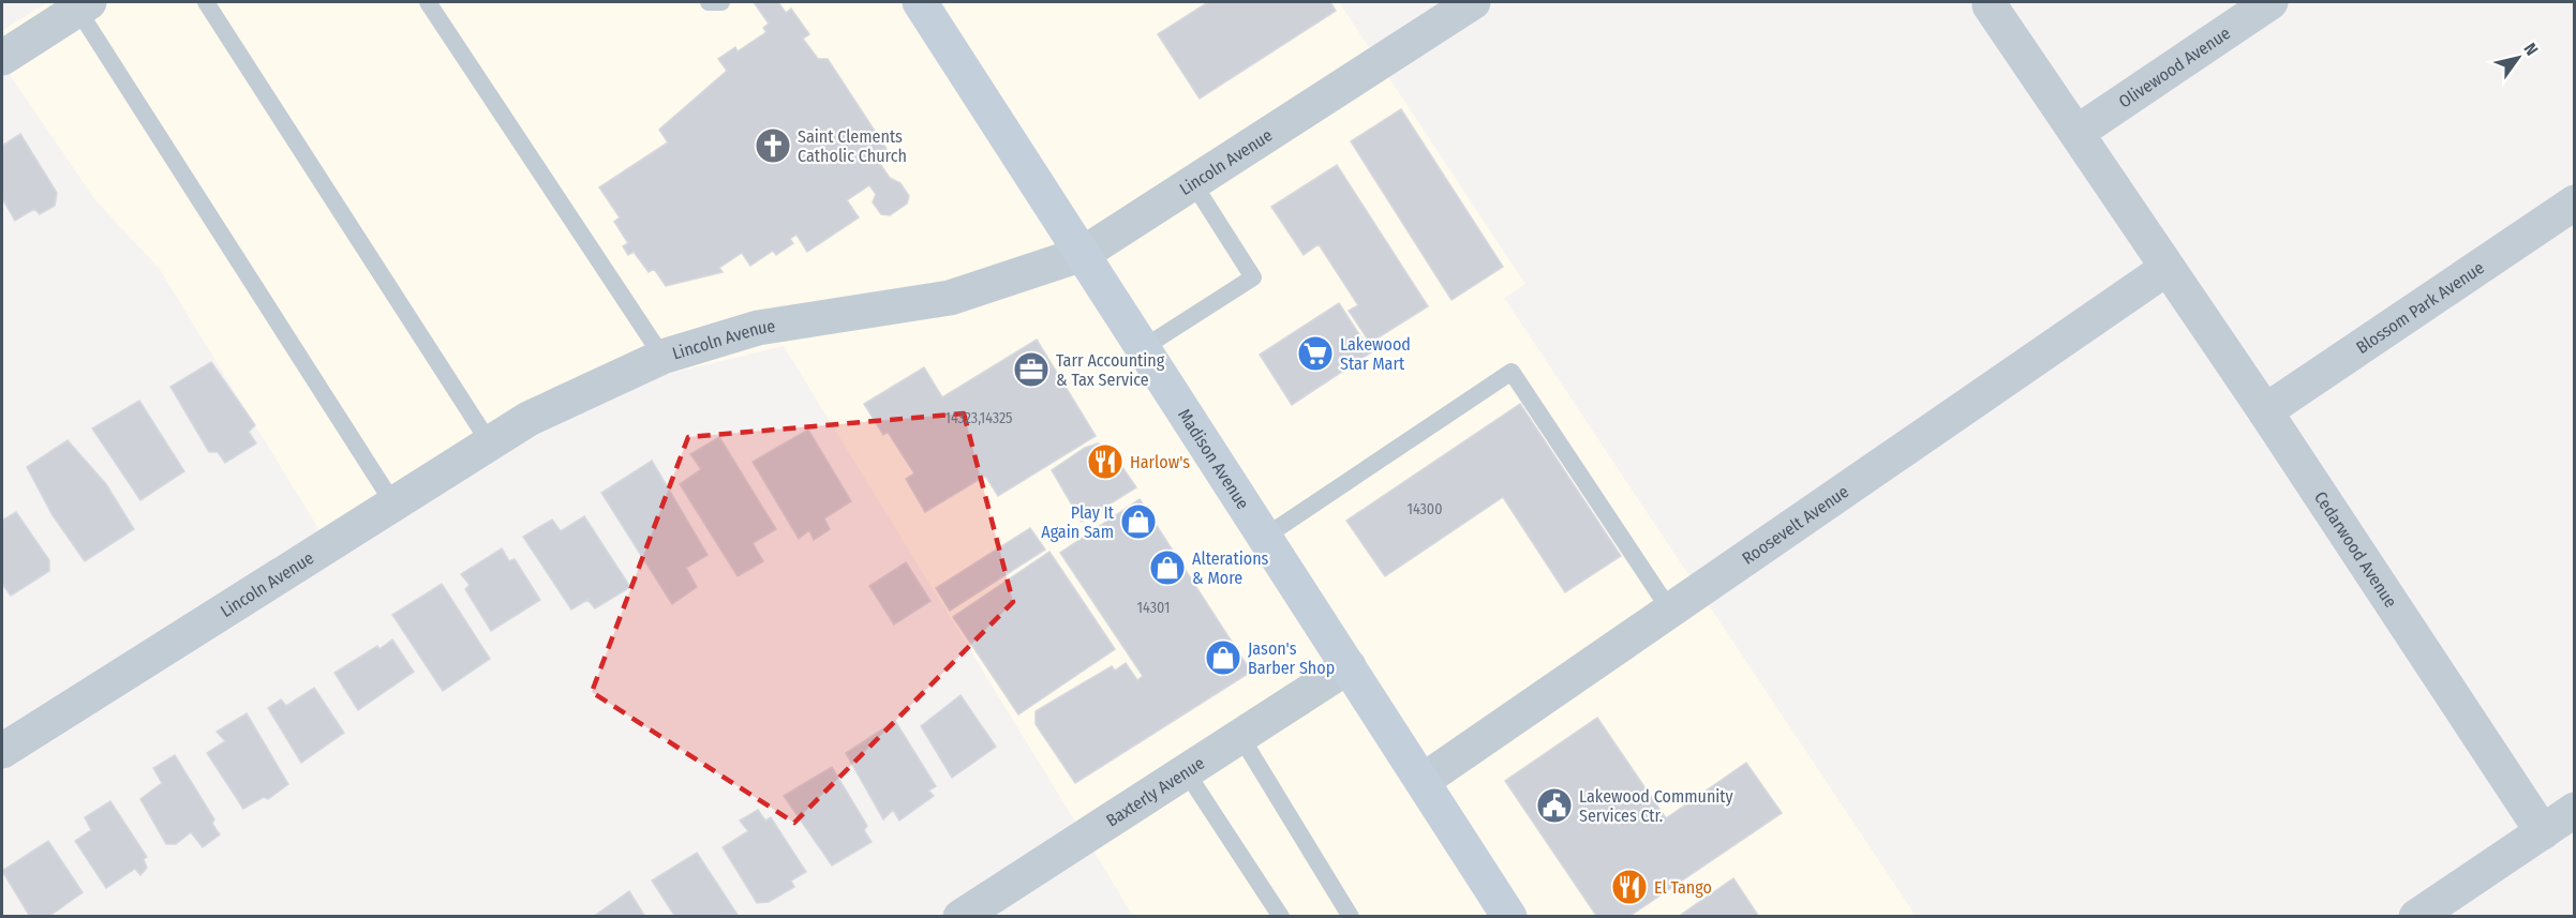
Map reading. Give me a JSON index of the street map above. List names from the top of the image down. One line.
{"streets":{"main road":["Madison Avenue"],"street":["Olivewood Avenue","Lincoln Avenue","Blossom Park Avenue","Roosevelt Avenue","Cedarwood Avenue","Baxterly Avenue"]},"crossings":[["Lincoln Avenue","Madison Avenue"],["Blossom Park Avenue","Cedarwood Avenue"],["Madison Avenue","Roosevelt Avenue"],["Madison Avenue","Baxterly Avenue"],["Roosevelt Avenue","Cedarwood Avenue"]],"places":{"church":["Saint Clements Catholic Church"],"supermarket":["Lakewood Star Mart"],"office":["Tarr Accounting & Tax Service"],"restaurant":["Harlow's","El Tango"],"shop":["Play It Again Sam","Alterations & More","Jason's Barber Shop"],"public building":["Lakewood Community Services Ctr."]},"house_numbers":["14323,14325","14300","14301"],"north":"top right"}
